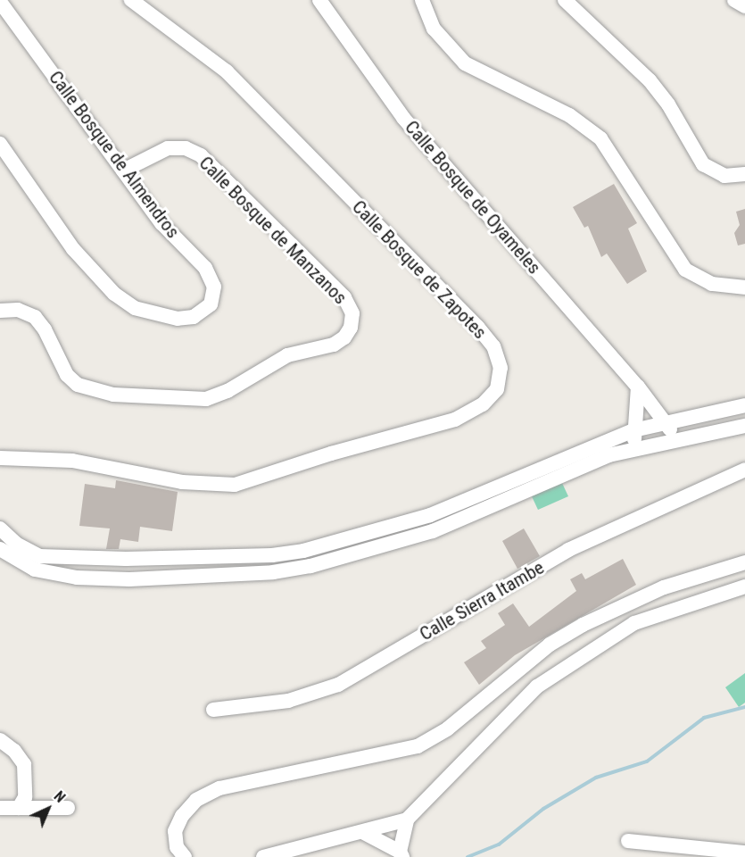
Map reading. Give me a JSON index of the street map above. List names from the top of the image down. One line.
{"streets":{"street":["Calle Bosque de Almendros","Calle Bosque de Oyameles","Calle Bosque de Manzanos","Calle Bosque de Zapotes","Calle Sierra Itambe"]},"crossings":[["Calle Bosque de Almendros","Calle Bosque de Manzanos"]],"north":"top right"}
